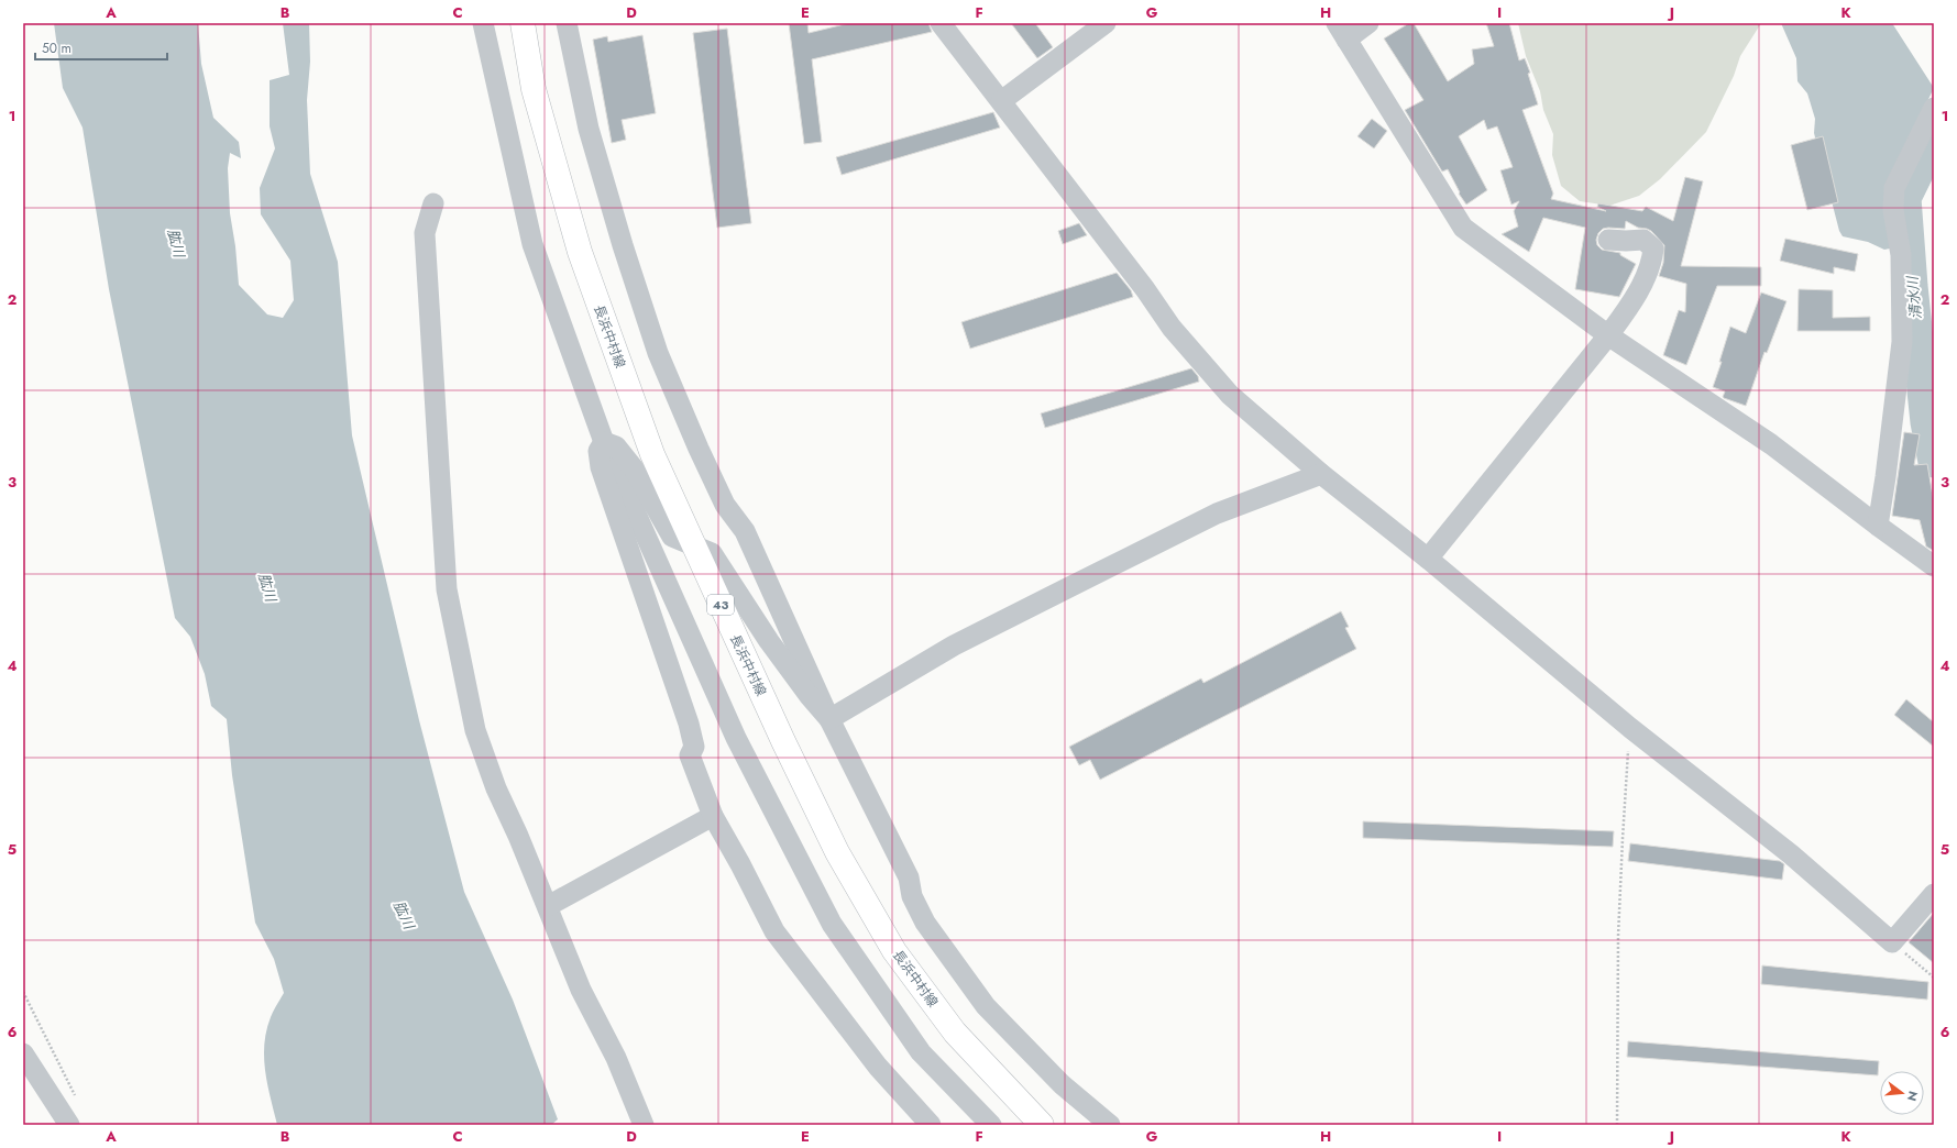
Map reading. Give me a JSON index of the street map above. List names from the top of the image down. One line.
{"streets":{"main road":["長浜中村線","43"]},"water":["肱川","清水川"],"scale_bar":"50 m","north":"right","grid":{"columns":["A","B","C","D","E","F","G","H","I","J","K"],"rows":["1","2","3","4","5","6"]}}
